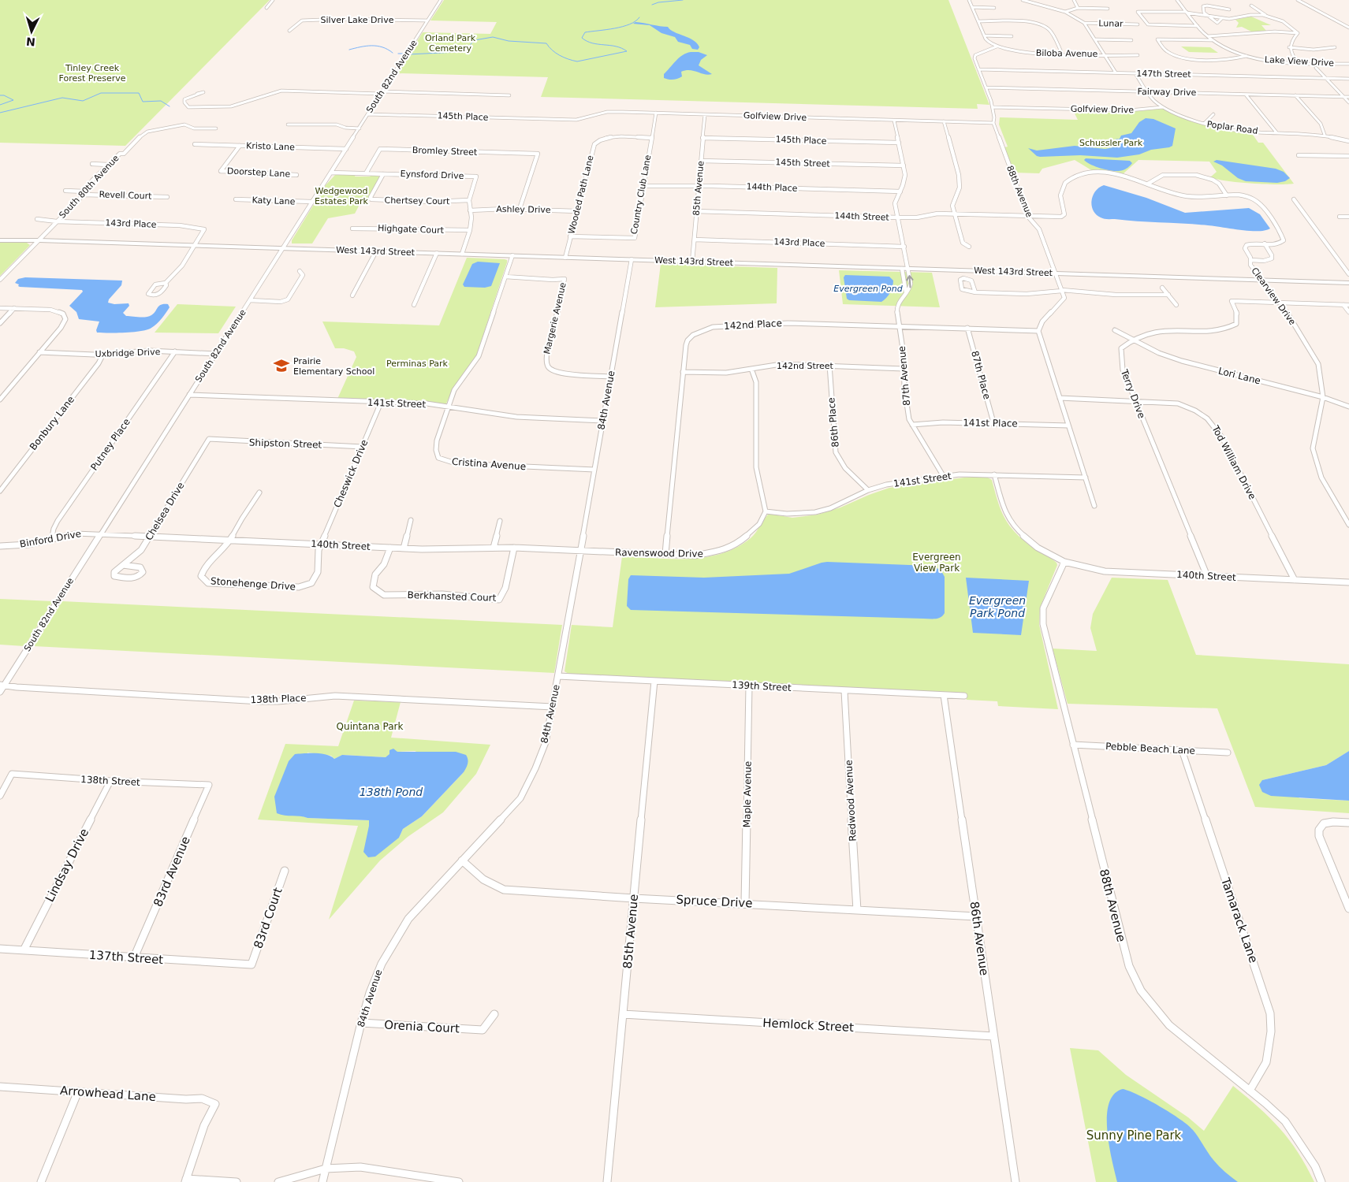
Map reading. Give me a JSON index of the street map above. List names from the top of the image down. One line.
{"streets":{"main road":["West 143rd Street"],"street":["Silver Lake Drive","Lunar","Biloba Avenue","Lake View Drive","147th Street","South 82nd Avenue","Fairway Drive","Golfview Drive","145th Place","Poplar Road","Kristo Lane","Bromley Street","145th Street","Doorstep Lane","Eynsford Drive","South 80th Avenue","144th Place","85th Avenue","88th Avenue","Wooded Path Lane","Country Club Lane","Revell Court","Katy Lane","Chertsey Court","Ashley Drive","144th Street","143rd Place","Highgate Court","Clearview Drive","Margerie Avenue","142nd Place","Uxbridge Drive","142nd Street","87th Place","87th Avenue","Lori Lane","Terry Drive","84th Avenue","141st Street","86th Place","Bonbury Lane","141st Place","Shipston Street","Putney Place","Tod William Drive","Cristina Avenue","Cheswick Drive","Chelsea Drive","Binford Drive","140th Street","Ravenswood Drive","Stonehenge Drive","Berkhansted Court","139th Street","138th Place","Pebble Beach Lane","138th Street","Maple Avenue","Redwood Avenue","Lindsay Drive","83rd Avenue","Spruce Drive","83rd Court","Tamarack Lane","86th Avenue","137th Street","Hemlock Street","Orenia Court","Arrowhead Lane"]},"crossings":[["Silver Lake Drive","South 82nd Avenue"],["Biloba Avenue","88th Avenue"],["147th Street","Poplar Road"],["147th Street","88th Avenue"],["South 82nd Avenue","145th Place"],["South 82nd Avenue","Kristo Lane"],["South 82nd Avenue","Eynsford Drive"],["South 82nd Avenue","Katy Lane"],["South 82nd Avenue","West 143rd Street"],["South 82nd Avenue","Uxbridge Drive"],["South 82nd Avenue","141st Street"],["South 82nd Avenue","Binford Drive"],["South 82nd Avenue","140th Street"],["South 82nd Avenue","138th Place"],["Fairway Drive","Poplar Road"],["Fairway Drive","88th Avenue"],["Golfview Drive","145th Place"],["Golfview Drive","Poplar Road"],["Golfview Drive","85th Avenue"],["Golfview Drive","88th Avenue"],["Golfview Drive","Country Club Lane"],["145th Place","85th Avenue"],["Kristo Lane","Doorstep Lane"],["Bromley Street","Eynsford Drive"],["Bromley Street","Ashley Drive"],["145th Street","85th Avenue"],["Eynsford Drive","Chertsey Court"],["Eynsford Drive","Ashley Drive"],["Eynsford Drive","Highgate Court"],["Eynsford Drive","West 143rd Street"],["South 80th Avenue","Revell Court"],["South 80th Avenue","143rd Place"],["South 80th Avenue","West 143rd Street"],["144th Place","85th Avenue"],["144th Place","Country Club Lane"],["85th Avenue","144th Street"],["85th Avenue","143rd Place"],["85th Avenue","West 143rd Street"],["85th Avenue","139th Street"],["85th Avenue","Spruce Drive"],["85th Avenue","Hemlock Street"],["88th Avenue","144th Street"],["88th Avenue","West 143rd Street"],["88th Avenue","Clearview Drive"],["88th Avenue","140th Street"],["88th Avenue","Pebble Beach Lane"],["88th Avenue","Tamarack Lane"],["Wooded Path Lane","Country Club Lane"],["Wooded Path Lane","Ashley Drive"],["Wooded Path Lane","West 143rd Street"],["144th Street","Clearview Drive"],["143rd Place","West 143rd Street"],["West 143rd Street","Clearview Drive"],["West 143rd Street","87th Avenue"],["West 143rd Street","84th Avenue"],["West 143rd Street","Cristina Avenue"],["Clearview Drive","Lori Lane"],["Margerie Avenue","84th Avenue"],["Margerie Avenue","Cristina Avenue"],["142nd Place","142nd Street"],["142nd Place","87th Place"],["142nd Place","87th Avenue"],["142nd Place","Ravenswood Drive"],["Uxbridge Drive","Bonbury Lane"],["Uxbridge Drive","Putney Place"],["142nd Street","87th Avenue"],["142nd Street","86th Place"],["87th Place","141st Place"],["87th Avenue","141st Street"],["87th Avenue","141st Place"],["Lori Lane","Terry Drive"],["Terry Drive","Tod William Drive"],["Terry Drive","140th Street"],["84th Avenue","141st Street"],["84th Avenue","Cristina Avenue"],["84th Avenue","140th Street"],["84th Avenue","Ravenswood Drive"],["84th Avenue","139th Street"],["84th Avenue","138th Place"],["84th Avenue","Spruce Drive"],["84th Avenue","Orenia Court"],["141st Street","86th Place"],["141st Street","Cristina Avenue"],["141st Street","Cheswick Drive"],["141st Street","140th Street"],["141st Street","Ravenswood Drive"],["Shipston Street","Cheswick Drive"],["Shipston Street","Chelsea Drive"],["Putney Place","Binford Drive"],["Tod William Drive","140th Street"],["Cheswick Drive","140th Street"],["Cheswick Drive","Stonehenge Drive"],["Chelsea Drive","140th Street"],["Binford Drive","140th Street"],["140th Street","Ravenswood Drive"],["140th Street","Stonehenge Drive"],["140th Street","Berkhansted Court"],["139th Street","Maple Avenue"],["139th Street","Redwood Avenue"],["139th Street","86th Avenue"],["Pebble Beach Lane","Tamarack Lane"],["138th Street","Lindsay Drive"],["138th Street","83rd Avenue"],["Maple Avenue","Spruce Drive"],["Redwood Avenue","Spruce Drive"],["Lindsay Drive","137th Street"],["83rd Avenue","137th Street"],["Spruce Drive","86th Avenue"],["83rd Court","137th Street"],["86th Avenue","Hemlock Street"]],"water":["Evergreen Pond","Evergreen Park Pond","138th Pond"],"parks":["Orland Park Cemetery","Tinley Creek Forest Preserve","Schussler Park","Wedgewood Estates Park","Perminas Park","Evergreen View Park","Quintana Park","Sunny Pine Park"],"places":{"school or university":["Prairie Elementary School"]},"north":"bottom"}
